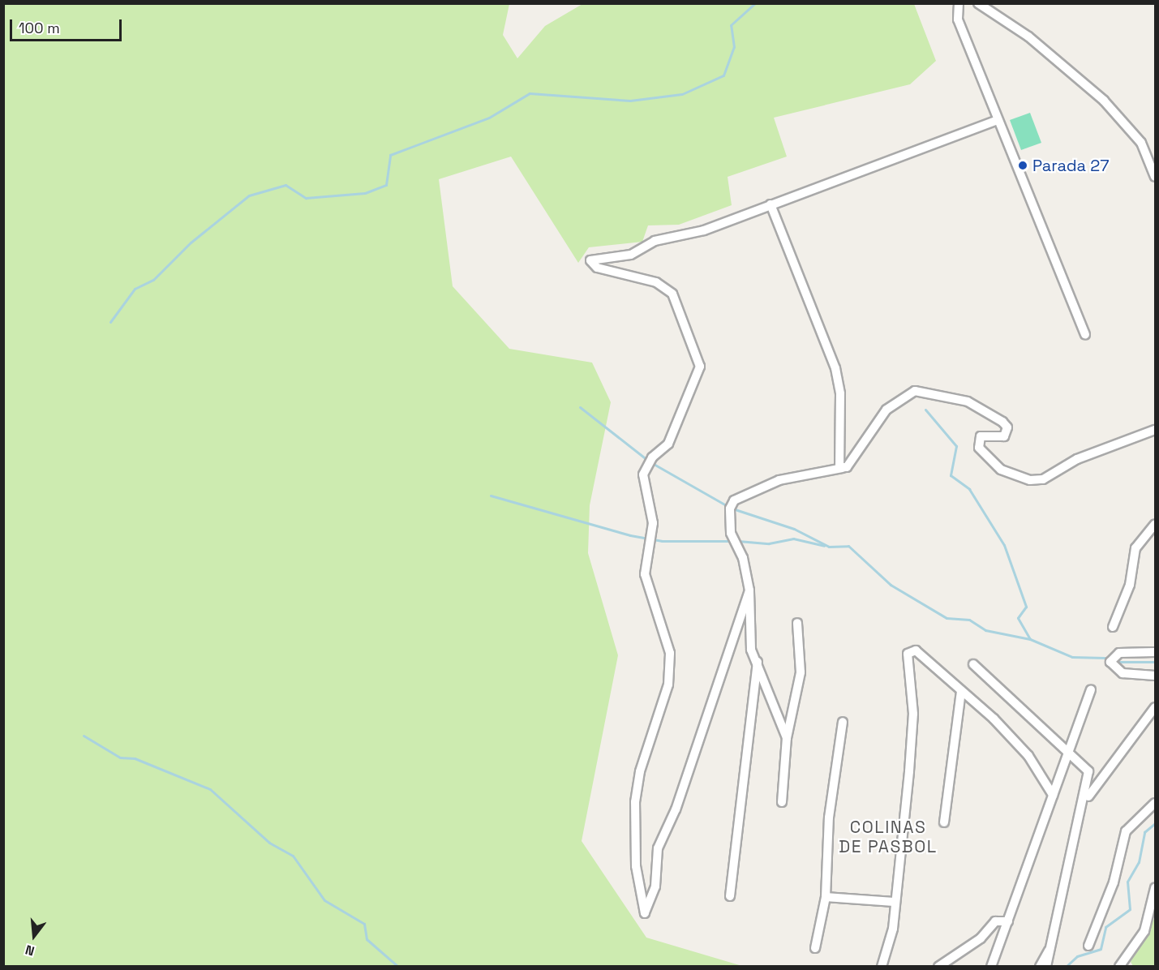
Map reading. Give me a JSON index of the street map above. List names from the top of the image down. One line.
{"districts":["COLINAS DE PASBOL"],"places":["Parada 27"],"scale_bar":"100 m","north":"bottom"}
